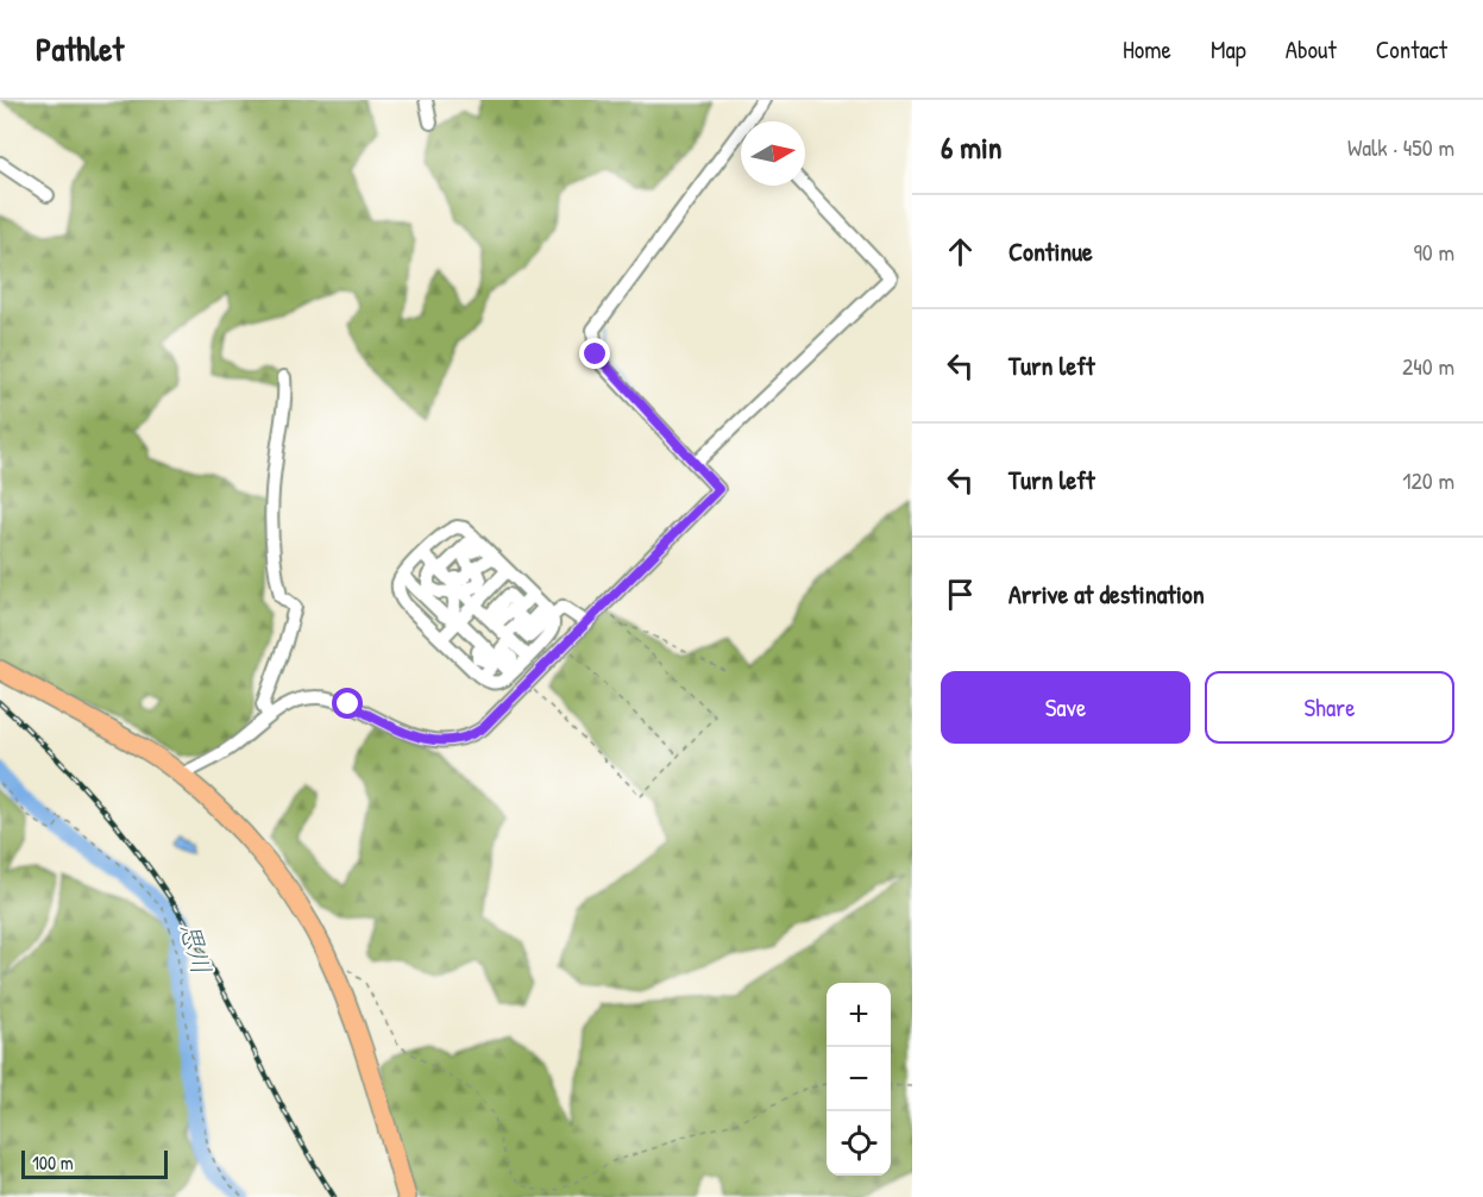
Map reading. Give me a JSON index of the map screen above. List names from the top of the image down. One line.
{"water":["思川"],"scale_bar":"100 m","north":"right","page":{"header":"Pathlet","nav":["Home","Map","About","Contact"],"heading":["6 min","Walk · 450 m"],"list":[["Continue","90 m"],["Turn left","240 m"],["Turn left","120 m"],"Arrive at destination"],"buttons":["Save","Share"],"map_buttons":["+","−"],"scale":"100 m"}}
